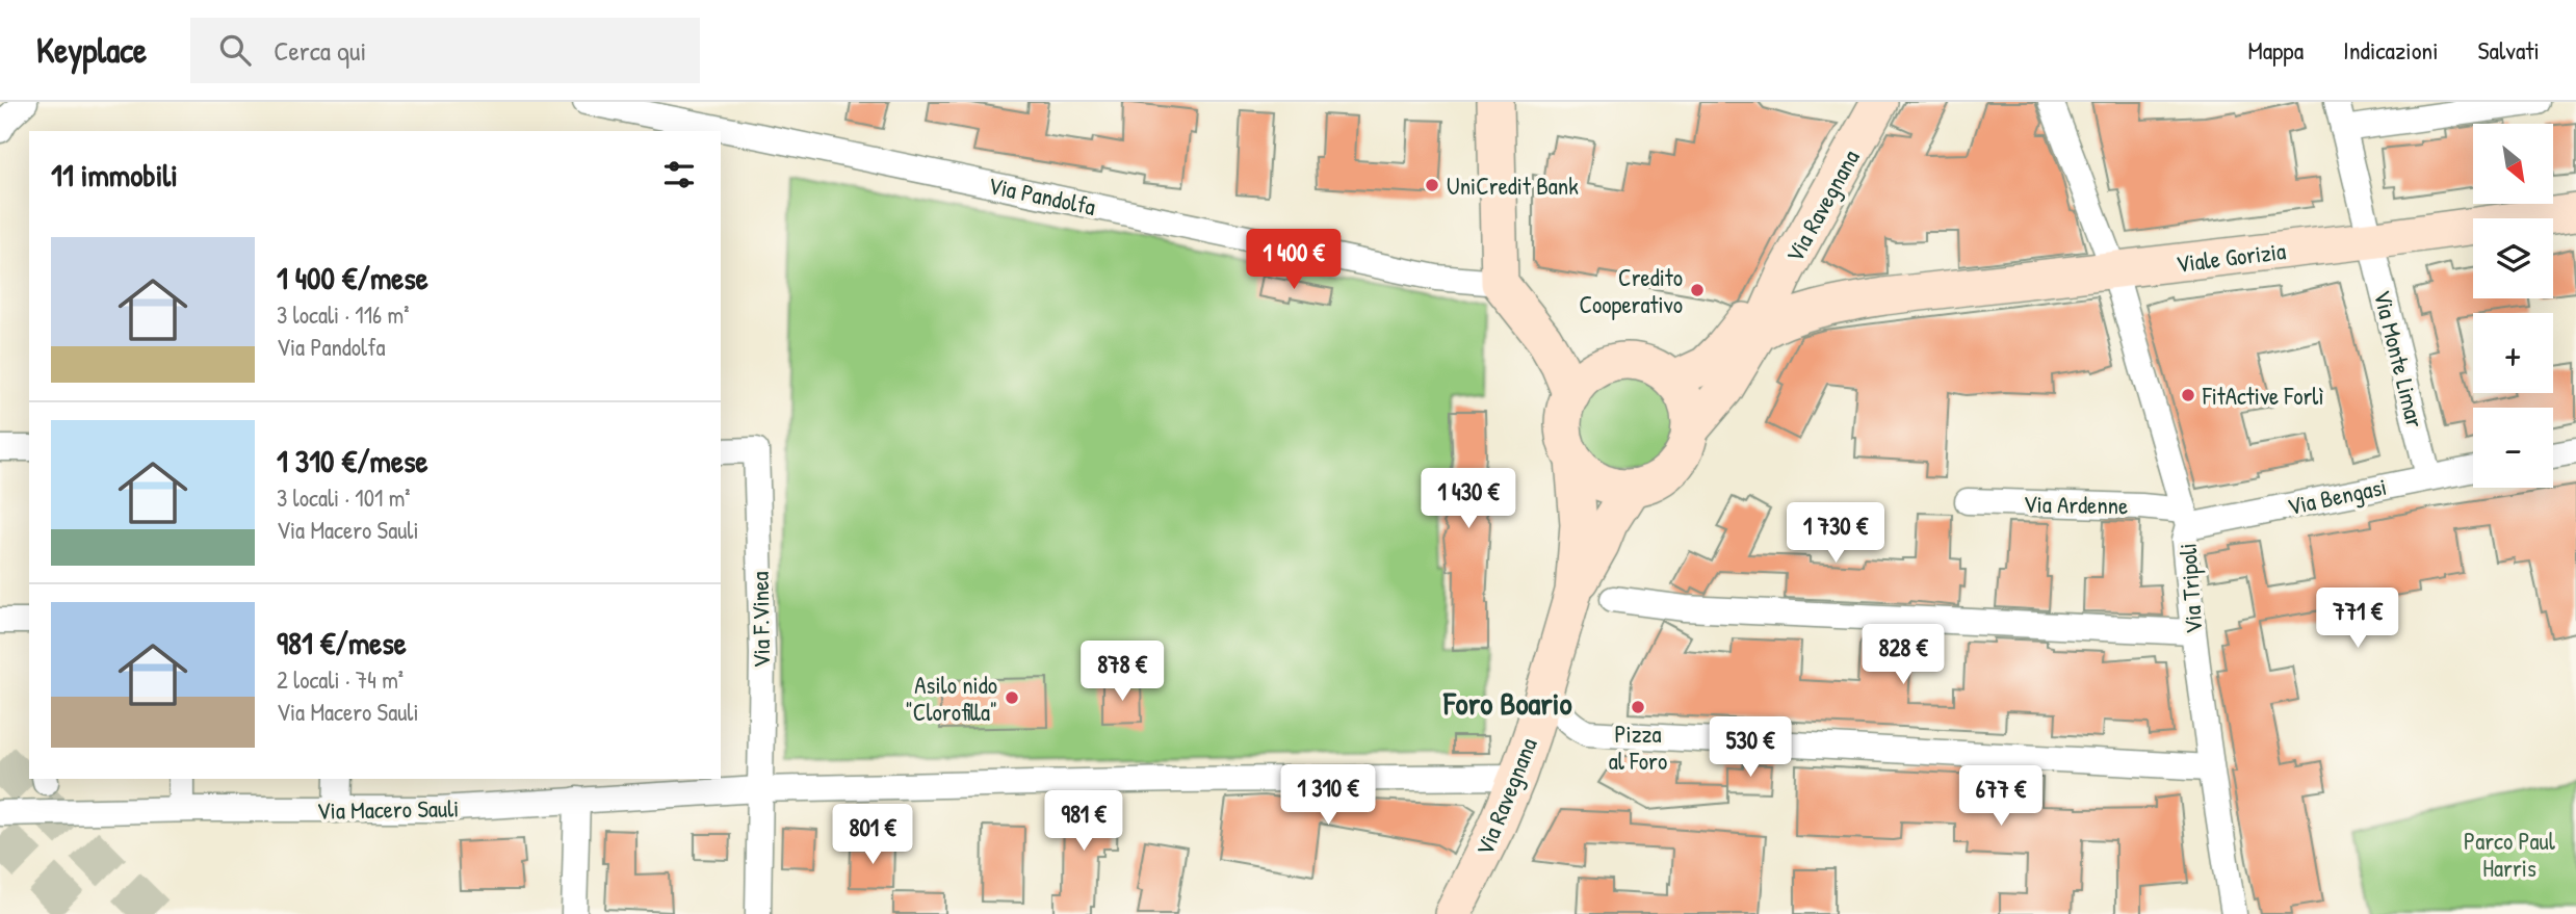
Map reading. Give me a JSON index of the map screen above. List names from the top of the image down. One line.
{"streets":{"main road":["Via Ravegnana","Viale Gorizia"],"street":["Via Pandolfa","Via Monte Limar","Via Bengasi","Via Ardenne","Via Tripoli","Via F.Vinea","Via Macero Sauli"]},"crossings":[["Via Ravegnana","Viale Gorizia"],["Via Ravegnana","Via Macero Sauli"],["Viale Gorizia","Via Monte Limar"],["Viale Gorizia","Via Tripoli"],["Via Monte Limar","Via Bengasi"],["Via Bengasi","Via Ardenne"],["Via Bengasi","Via Tripoli"],["Via Ardenne","Via Tripoli"],["Via F.Vinea","Via Macero Sauli"]],"districts":["Foro Boario"],"parks":["Parco Paul Harris"],"places":["UniCredit Bank","Credito Cooperativo","FitActive Forlì","Asilo nido \"Clorofilla\"","Pizza al Foro"],"north":"bottom right","page":{"header":"Keyplace","search":"Cerca qui","nav":["Mappa","Indicazioni","Salvati"],"map_buttons":["+","−"],"heading":"11 immobili","list":[{"name":"1 400 €/mese","note":"3 locali · 116 m² · Via Pandolfa"},{"name":"1 310 €/mese","note":"3 locali · 101 m² · Via Macero Sauli"},{"name":"981 €/mese","note":"2 locali · 74 m² · Via Macero Sauli"}],"price":["1 400 €","1 430 €","1 730 €","771 €","828 €","878 €","530 €","1 310 €","677 €","981 €","801 €"]}}
